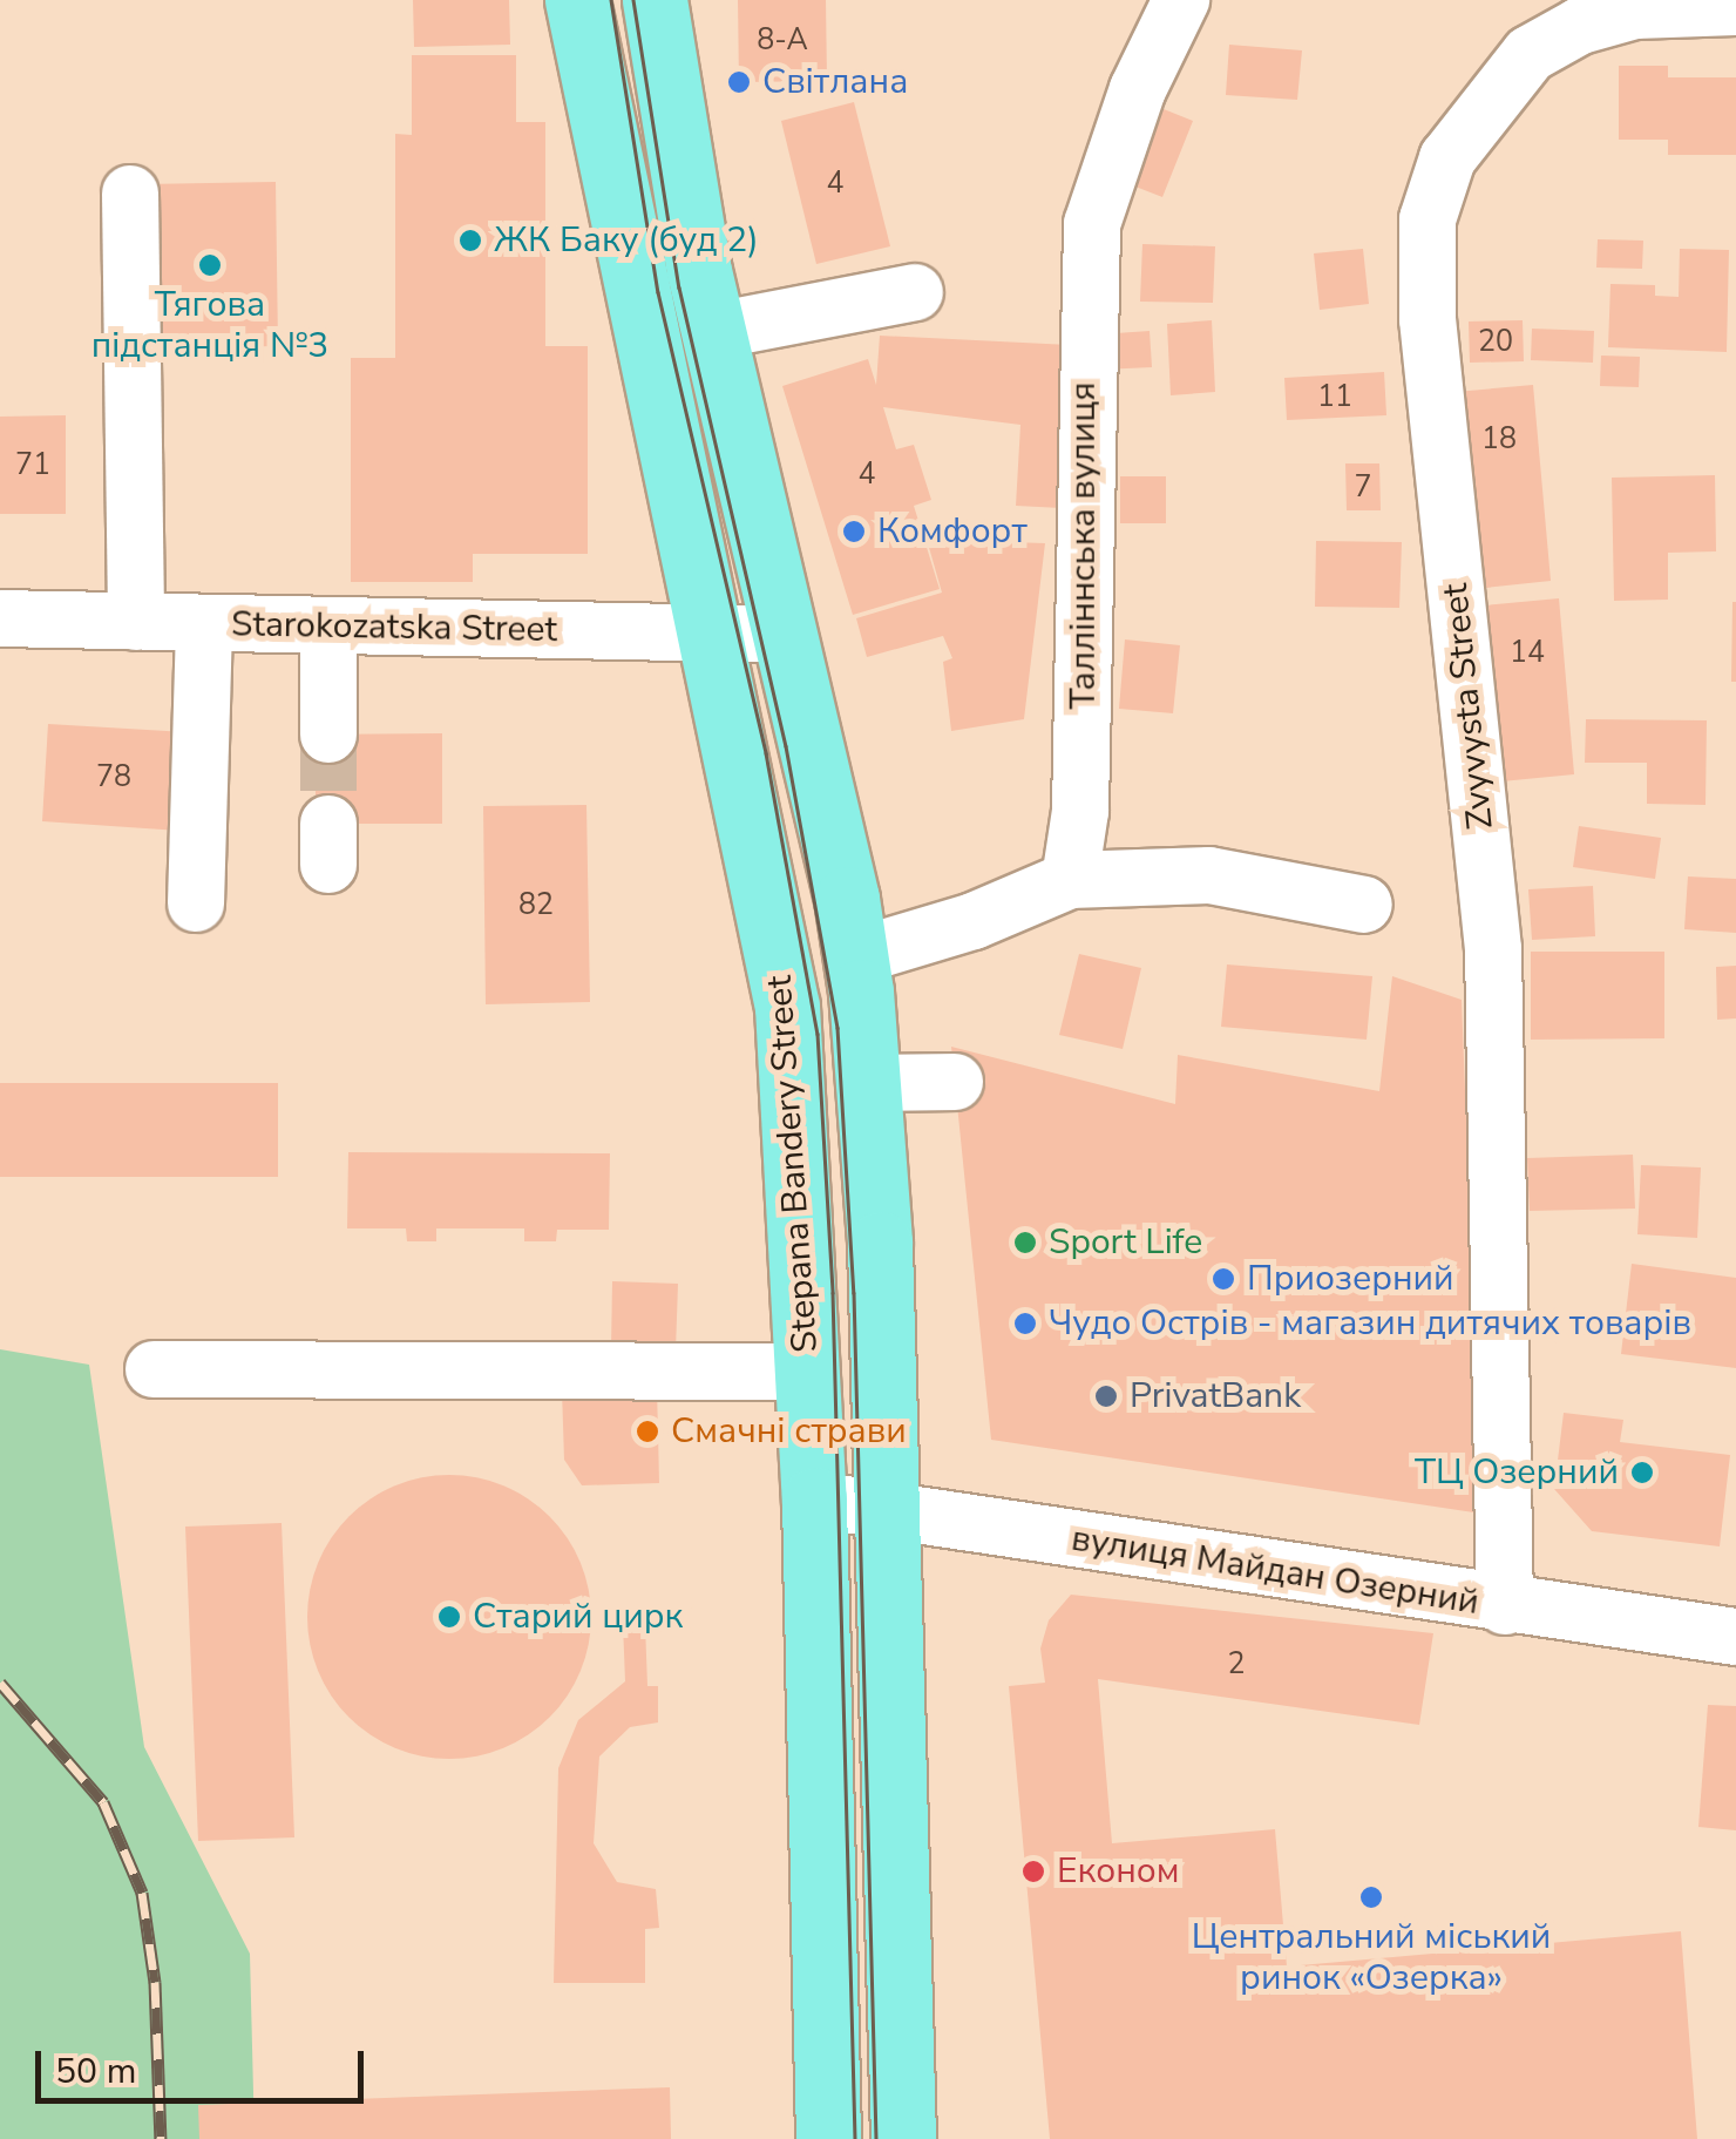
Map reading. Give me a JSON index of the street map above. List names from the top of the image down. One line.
{"streets":{"main road":["Stepana Bandery Street"],"street":["Талліннська вулиця","Starokozatska Street","Zvyvysta Street","вулиця Майдан Озерний"]},"crossings":[["Starokozatska Street","Stepana Bandery Street"],["Zvyvysta Street","вулиця Майдан Озерний"],["Stepana Bandery Street","вулиця Майдан Озерний"]],"places":["Світлана","ЖК Баку (буд 2)","Тягова пiдстанцiя №3","Комфорт","Sport Life","Приозерний","Чудо Острів - магазин дитячих товарів","PrivatBank","Смачні страви","ТЦ Озерний","Старий цирк","Економ","Центральний міський ринок «Озерка»"],"house_numbers":["8-А","4","20","11","18","71","4","7","14","78","82","2"],"scale_bar":"50 m"}
